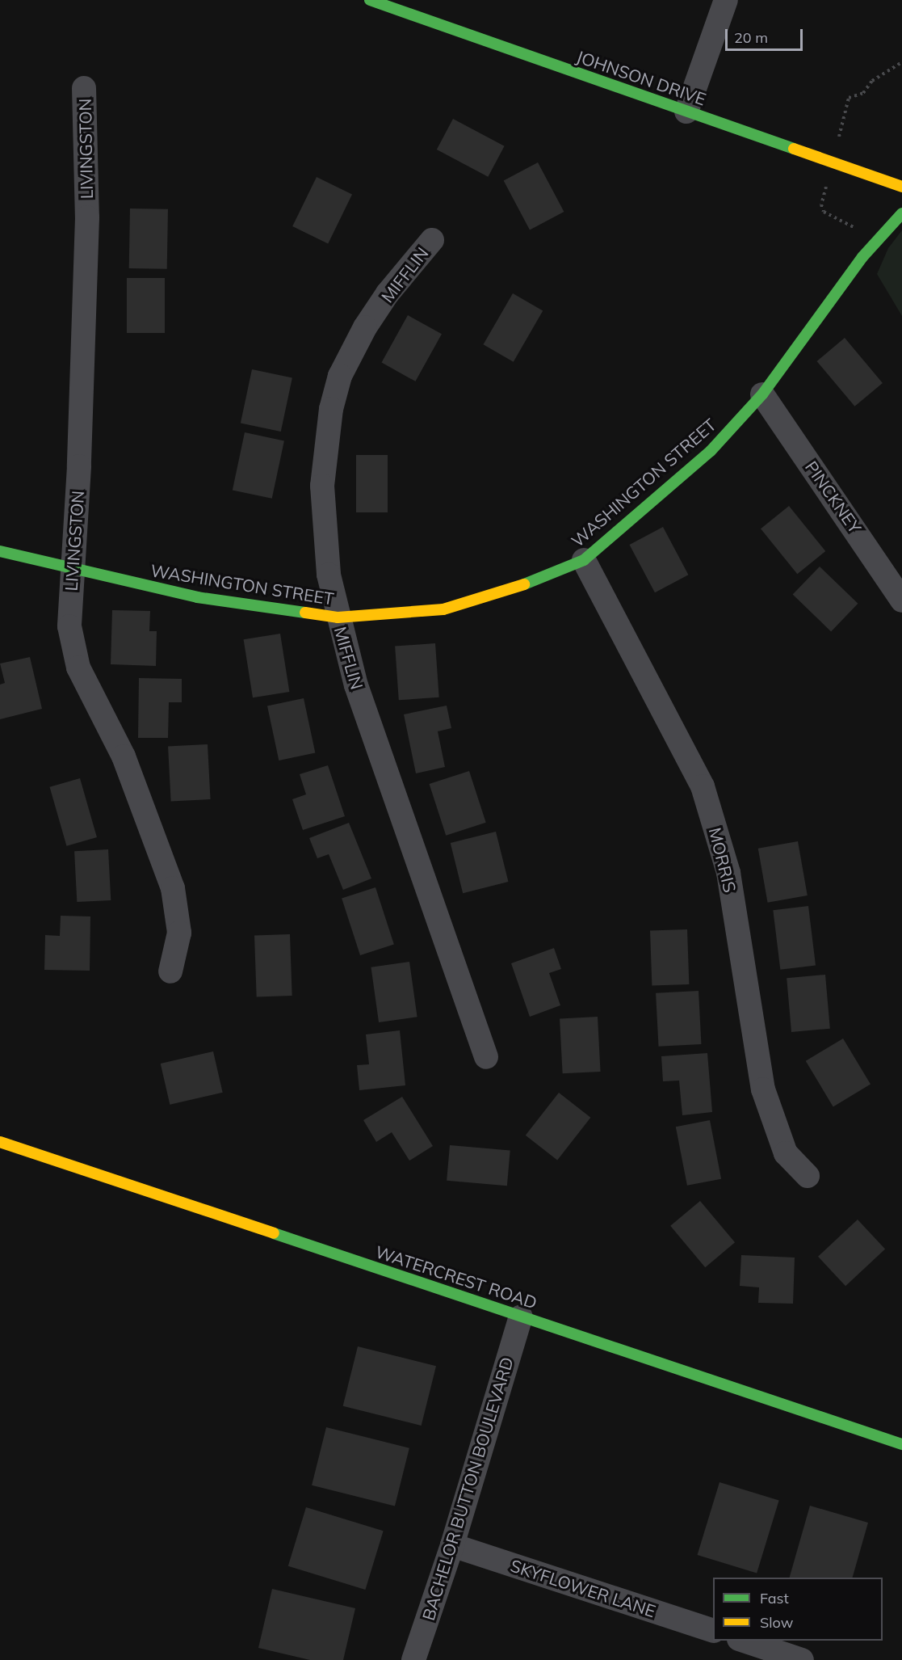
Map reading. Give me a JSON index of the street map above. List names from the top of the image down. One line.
{"streets":{"street":["JOHNSON DRIVE","LIVINGSTON","MIFFLIN","WASHINGTON STREET","PINCKNEY","MORRIS","WATERCREST ROAD","BACHELOR BUTTON BOULEVARD","SKYFLOWER LANE"]},"crossings":[["LIVINGSTON","WASHINGTON STREET"],["MIFFLIN","WASHINGTON STREET"],["WASHINGTON STREET","PINCKNEY"],["WASHINGTON STREET","MORRIS"],["WATERCREST ROAD","BACHELOR BUTTON BOULEVARD"],["BACHELOR BUTTON BOULEVARD","SKYFLOWER LANE"]],"legend":["Fast","Slow"],"scale_bar":"20 m"}
